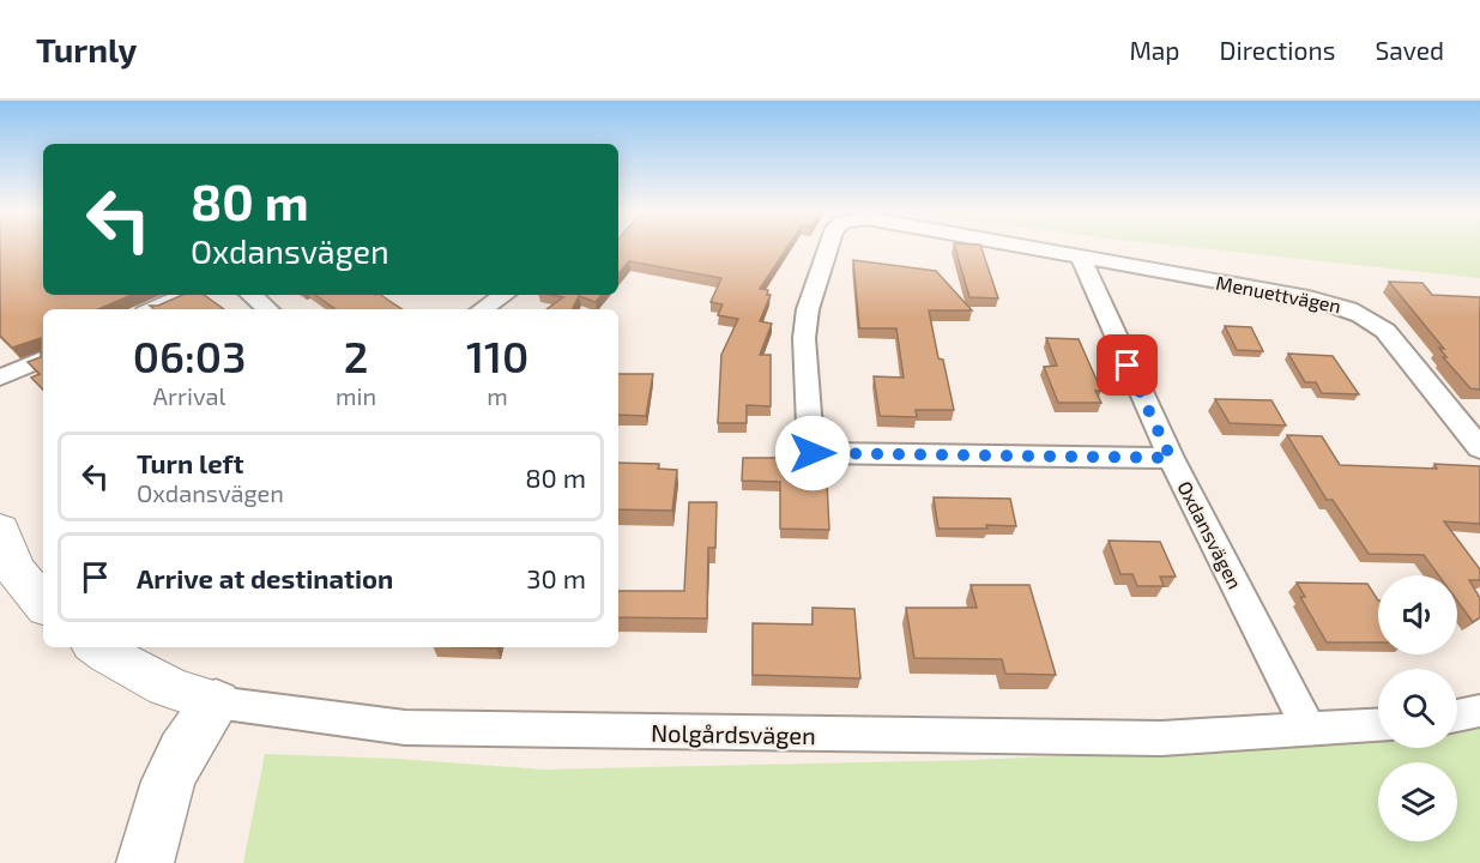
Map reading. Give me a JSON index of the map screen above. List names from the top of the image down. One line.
{"streets":{"street":["Menuettvägen","Oxdansvägen","Nolgårdsvägen"]},"crossings":[["Menuettvägen","Oxdansvägen"],["Oxdansvägen","Nolgårdsvägen"]],"page":{"header":"Turnly","nav":["Map","Directions","Saved"],"turn":["80 m","Oxdansvägen"],"eta":["06:03","Arrival","2","min","110","m"],"list":[{"name":"Turn left","note":"Oxdansvägen","value":"80 m"},{"name":"Arrive at destination","value":"30 m"}]}}
